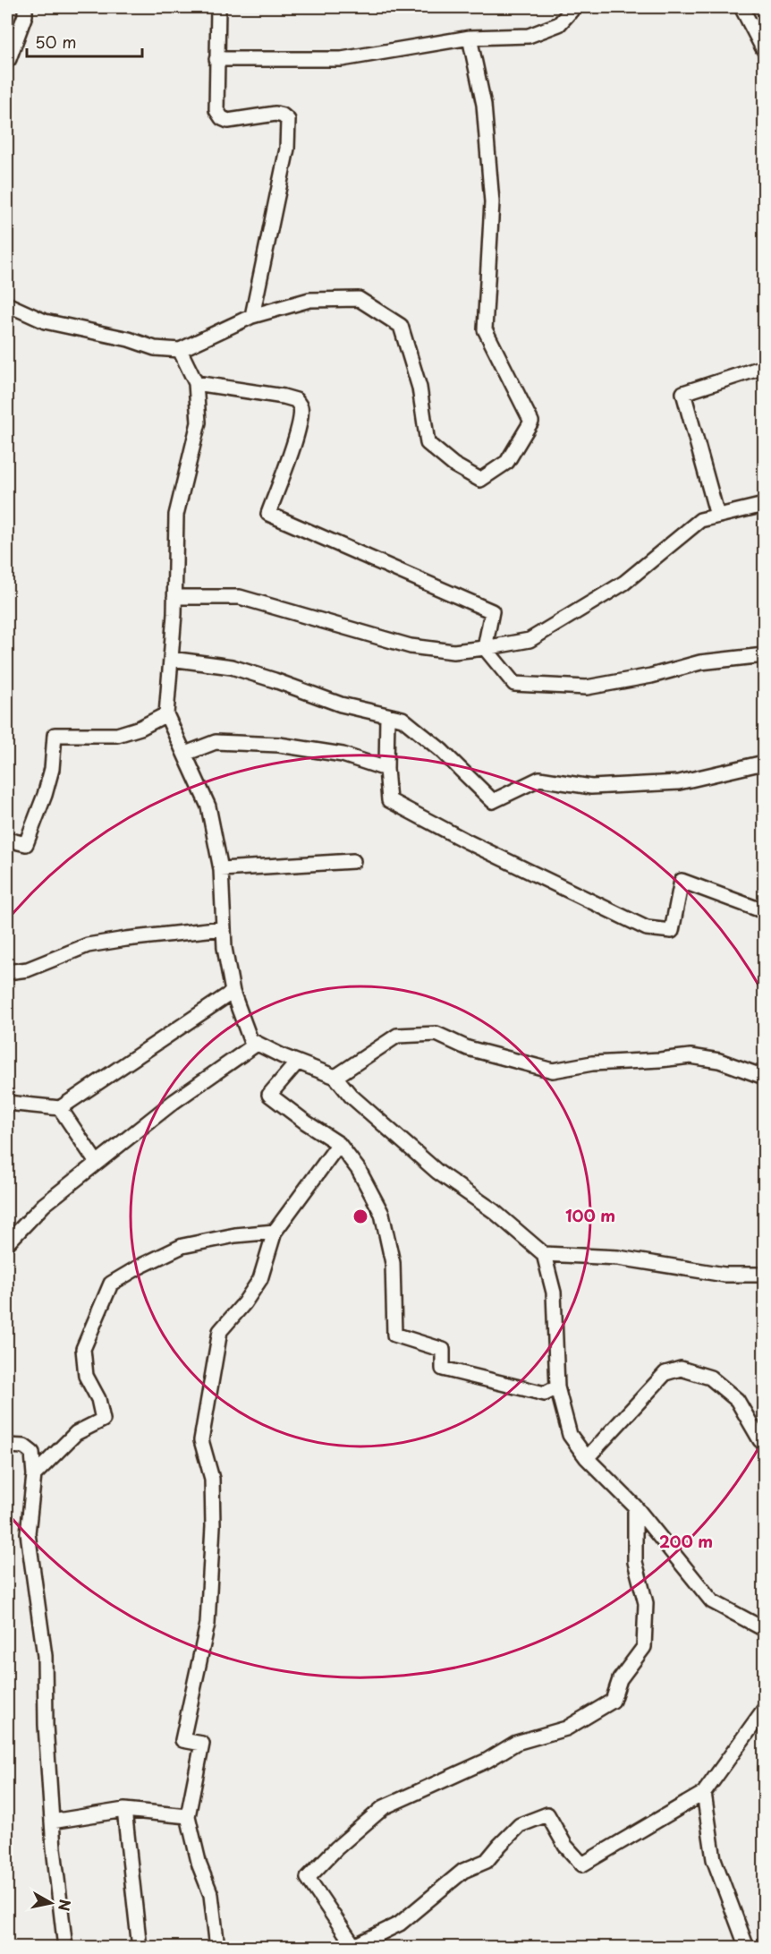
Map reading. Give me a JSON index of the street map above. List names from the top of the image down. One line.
{"scale_bar":"50 m","north":"right","rings":["100 m","200 m"]}
